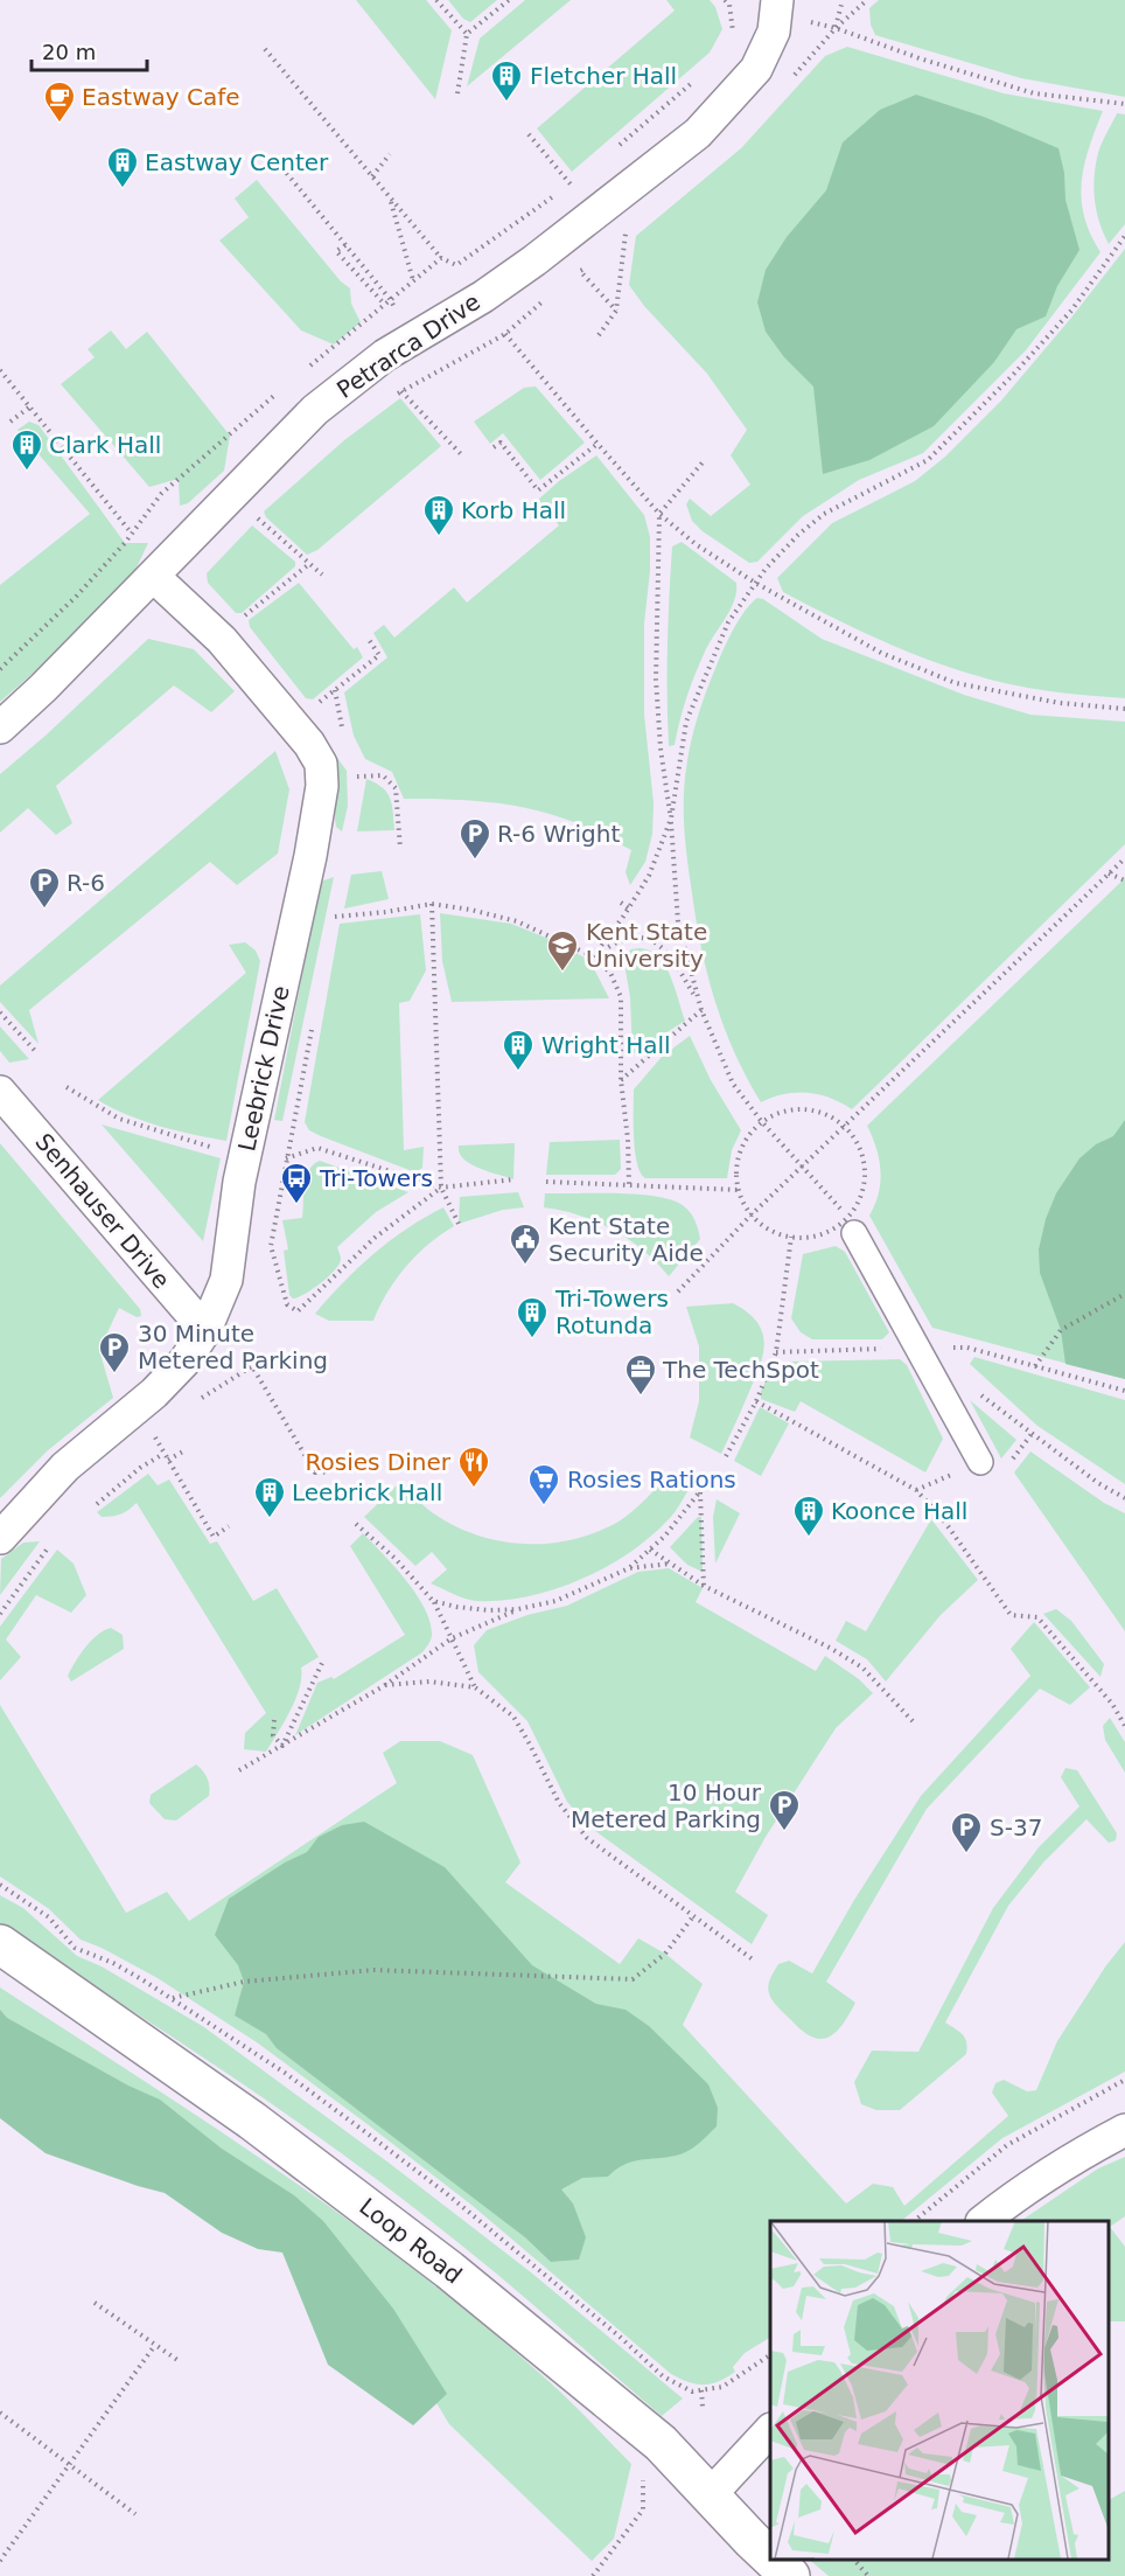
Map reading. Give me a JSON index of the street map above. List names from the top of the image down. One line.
{"streets":{"street":["Petrarca Drive","Leebrick Drive","Senhauser Drive","Loop Road"]},"crossings":[["Petrarca Drive","Leebrick Drive"],["Leebrick Drive","Senhauser Drive"]],"places":{"building":["Fletcher Hall","Eastway Center","Clark Hall","Korb Hall","Wright Hall","Tri-Towers Rotunda","Leebrick Hall","Koonce Hall"],"cafe":["Eastway Cafe"],"parking":["R-6 Wright","R-6","30 Minute Metered Parking","10 Hour Metered Parking","S-37"],"school or university":["Kent State University"],"bus stop":["Tri-Towers"],"public building":["Kent State Security Aide"],"office":["The TechSpot"],"restaurant":["Rosies Diner"],"supermarket":["Rosies Rations"]},"scale_bar":"20 m"}
